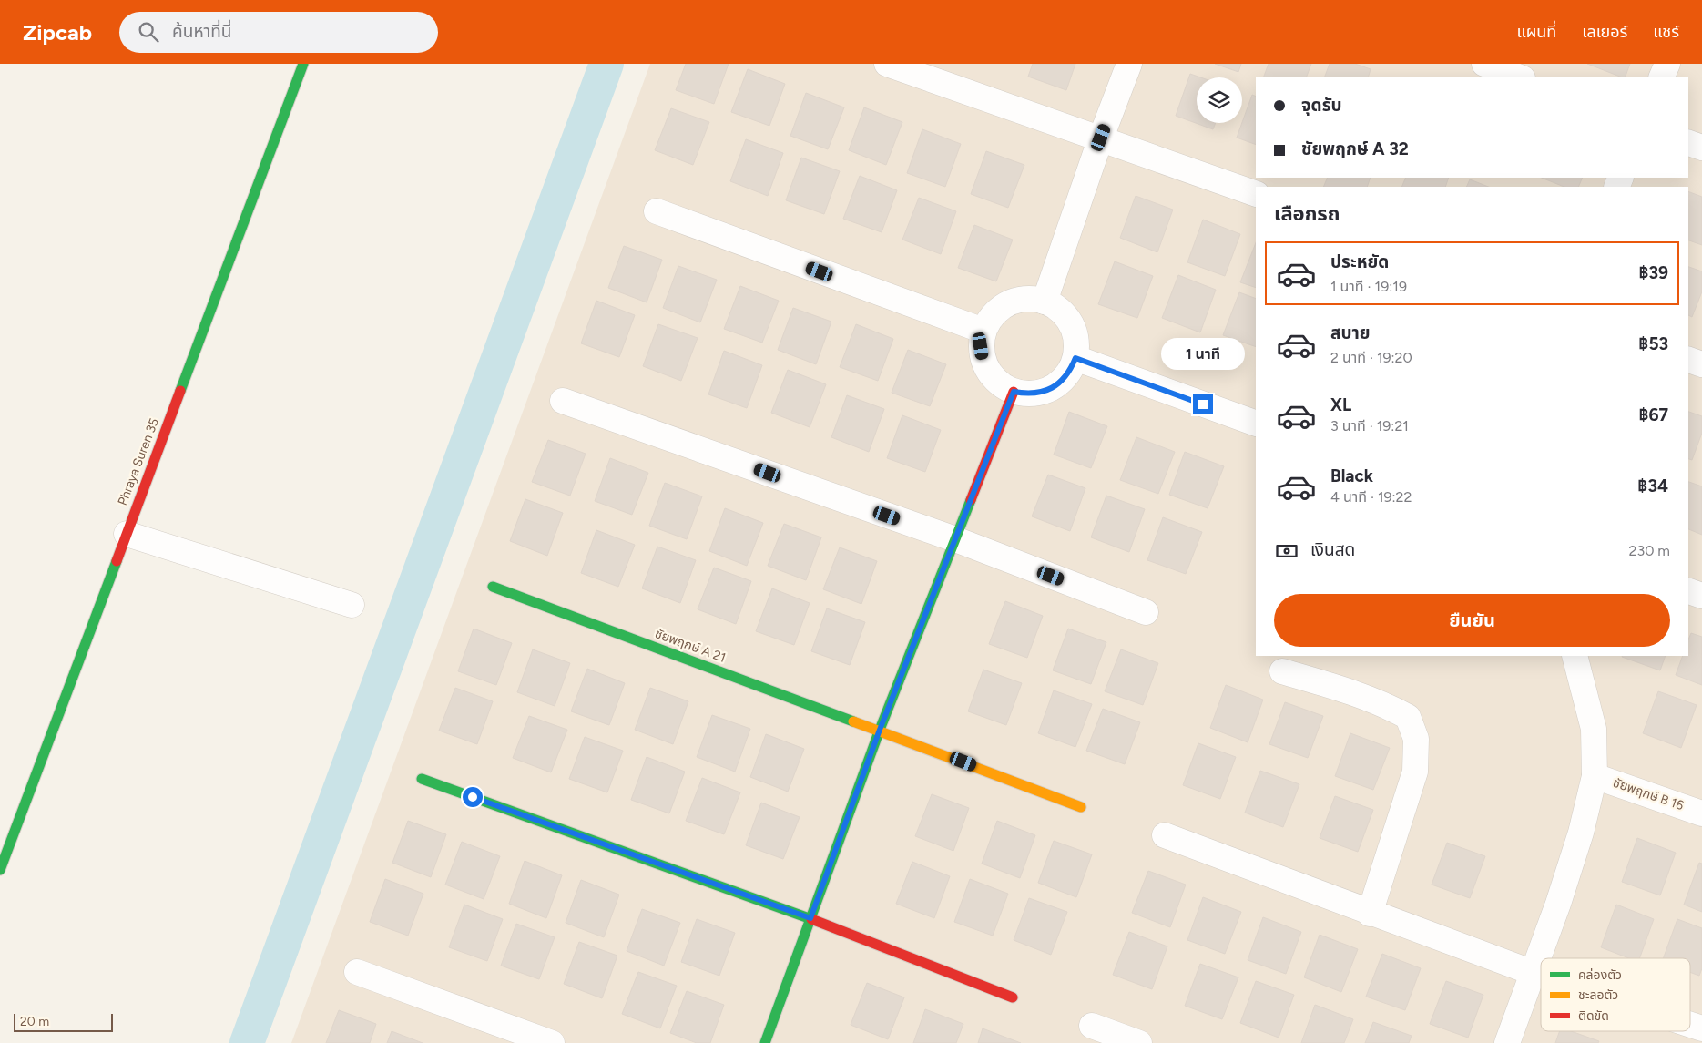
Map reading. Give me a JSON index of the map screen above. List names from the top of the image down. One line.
{"streets":{"street":["Phraya Suren 35","ชัยพฤกษ์ A 21","ชัยพฤกษ์ B 16"]},"legend":["คล่องตัว","ชะลอตัว","ติดขัด"],"scale_bar":"20 m","page":{"header":"Zipcab","search":"ค้นหาที่นี่","nav":["แผนที่","เลเยอร์","แชร์"],"banner":["จุดรับ","ชัยพฤกษ์ A 32"],"heading":"เลือกรถ","list":[{"name":"ประหยัด","note":"1 นาที · 19:19","value":"฿39"},{"name":"สบาย","note":"2 นาที · 19:20","value":"฿53"},{"name":"XL","note":"3 นาที · 19:21","value":"฿67"},{"name":"Black","note":"4 นาที · 19:22","value":"฿34"}],"bubble":"1 นาที","pay":["เงินสด","230 m"],"buttons":"ยืนยัน","scale":"20 m"}}
